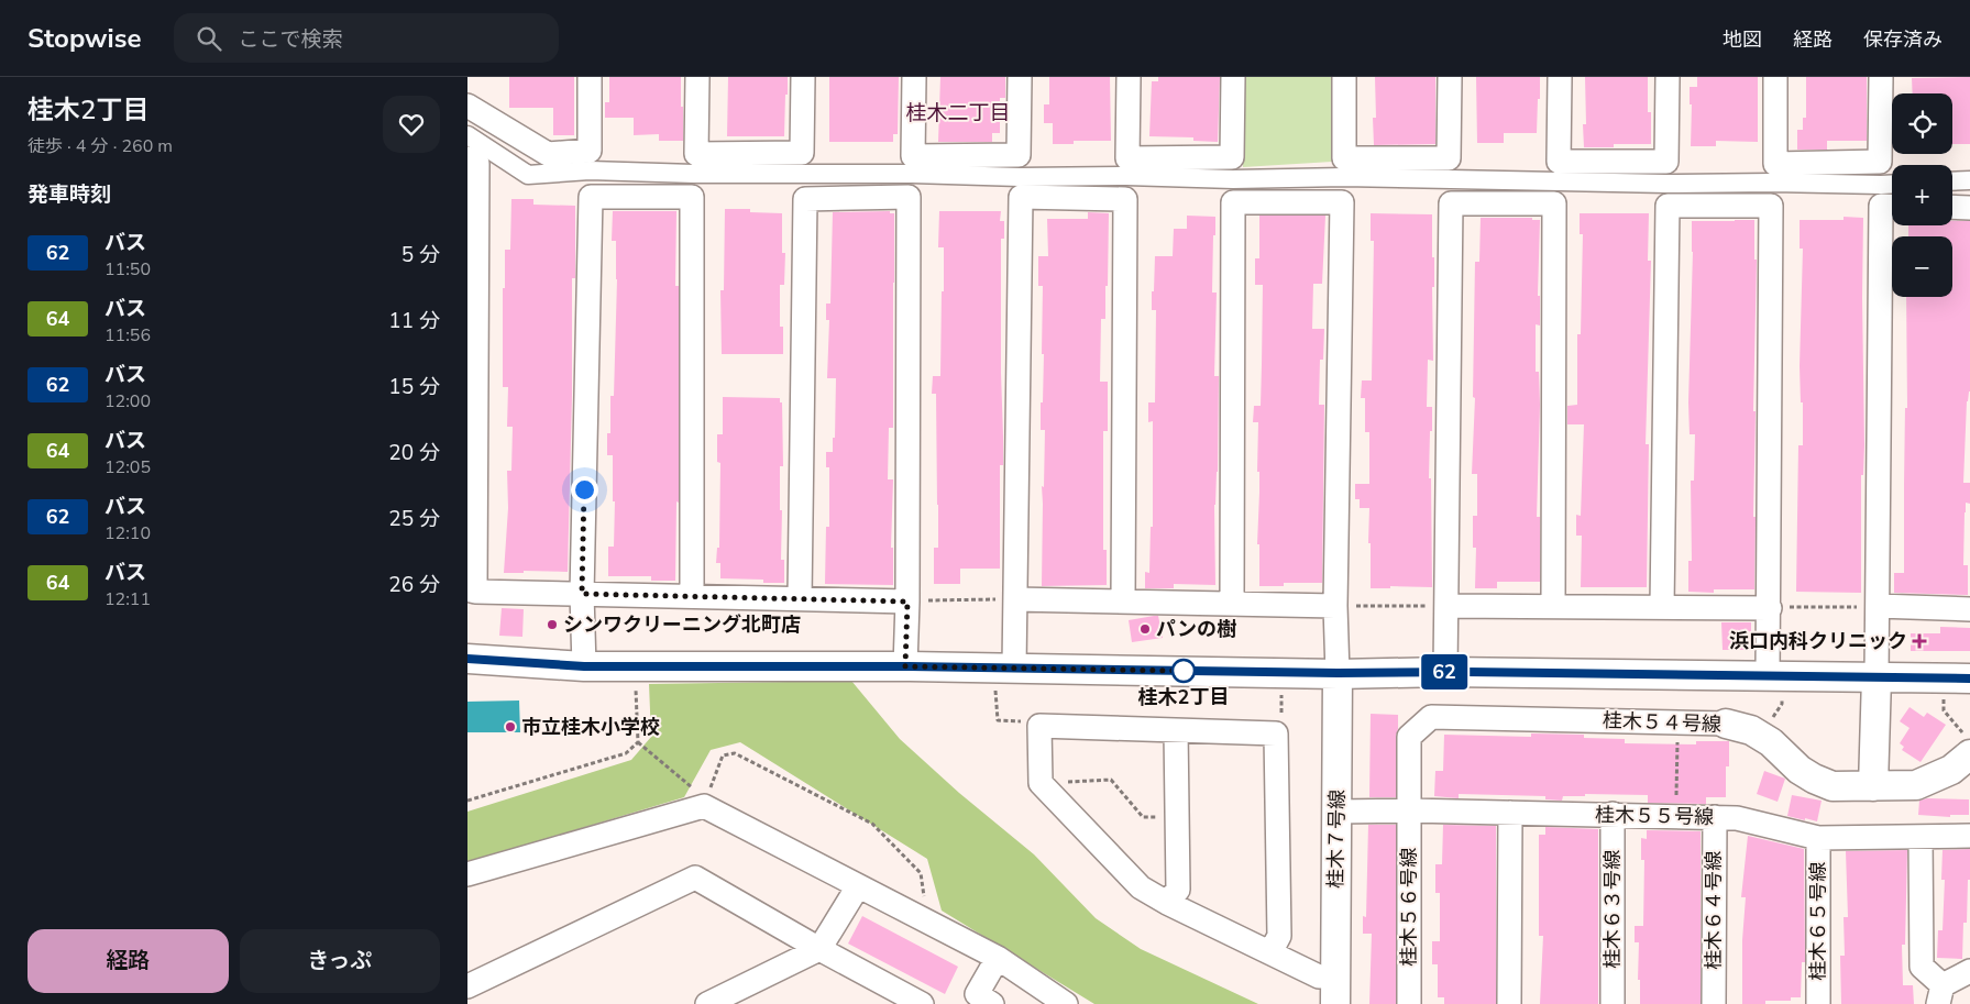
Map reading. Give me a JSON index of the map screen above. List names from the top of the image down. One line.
{"streets":{"street":["桂木５４号線","桂木５５号線","桂木７号線","桂木５６号線","桂木６３号線","桂木６４号線","桂木６５号線"]},"crossings":[["桂木５４号線","桂木５５号線"],["桂木５４号線","桂木５６号線"],["桂木５５号線","桂木７号線"],["桂木５５号線","桂木５６号線"],["桂木５５号線","桂木６３号線"],["桂木５５号線","桂木６４号線"],["桂木５５号線","桂木６５号線"]],"districts":["桂木二丁目"],"places":{"other":["シンワクリーニング北町店","パンの樹","桂木2丁目","市立桂木小学校"],"health":["浜口内科クリニック"]},"lines":["bus line 62"],"page":{"header":"Stopwise","search":"ここで検索","nav":["地図","経路","保存済み"],"heading":[["桂木2丁目","徒歩 · 4 分 · 260 m"],"発車時刻"],"on_map":"62","map_buttons":["+","−"],"list":[{"mark":"62","name":"バス","note":"11:50","value":"5 分"},{"mark":"64","name":"バス","note":"11:56","value":"11 分"},{"mark":"62","name":"バス","note":"12:00","value":"15 分"},{"mark":"64","name":"バス","note":"12:05","value":"20 分"},{"mark":"62","name":"バス","note":"12:10","value":"25 分"},{"mark":"64","name":"バス","note":"12:11","value":"26 分"}],"buttons":["経路","きっぷ"]}}
